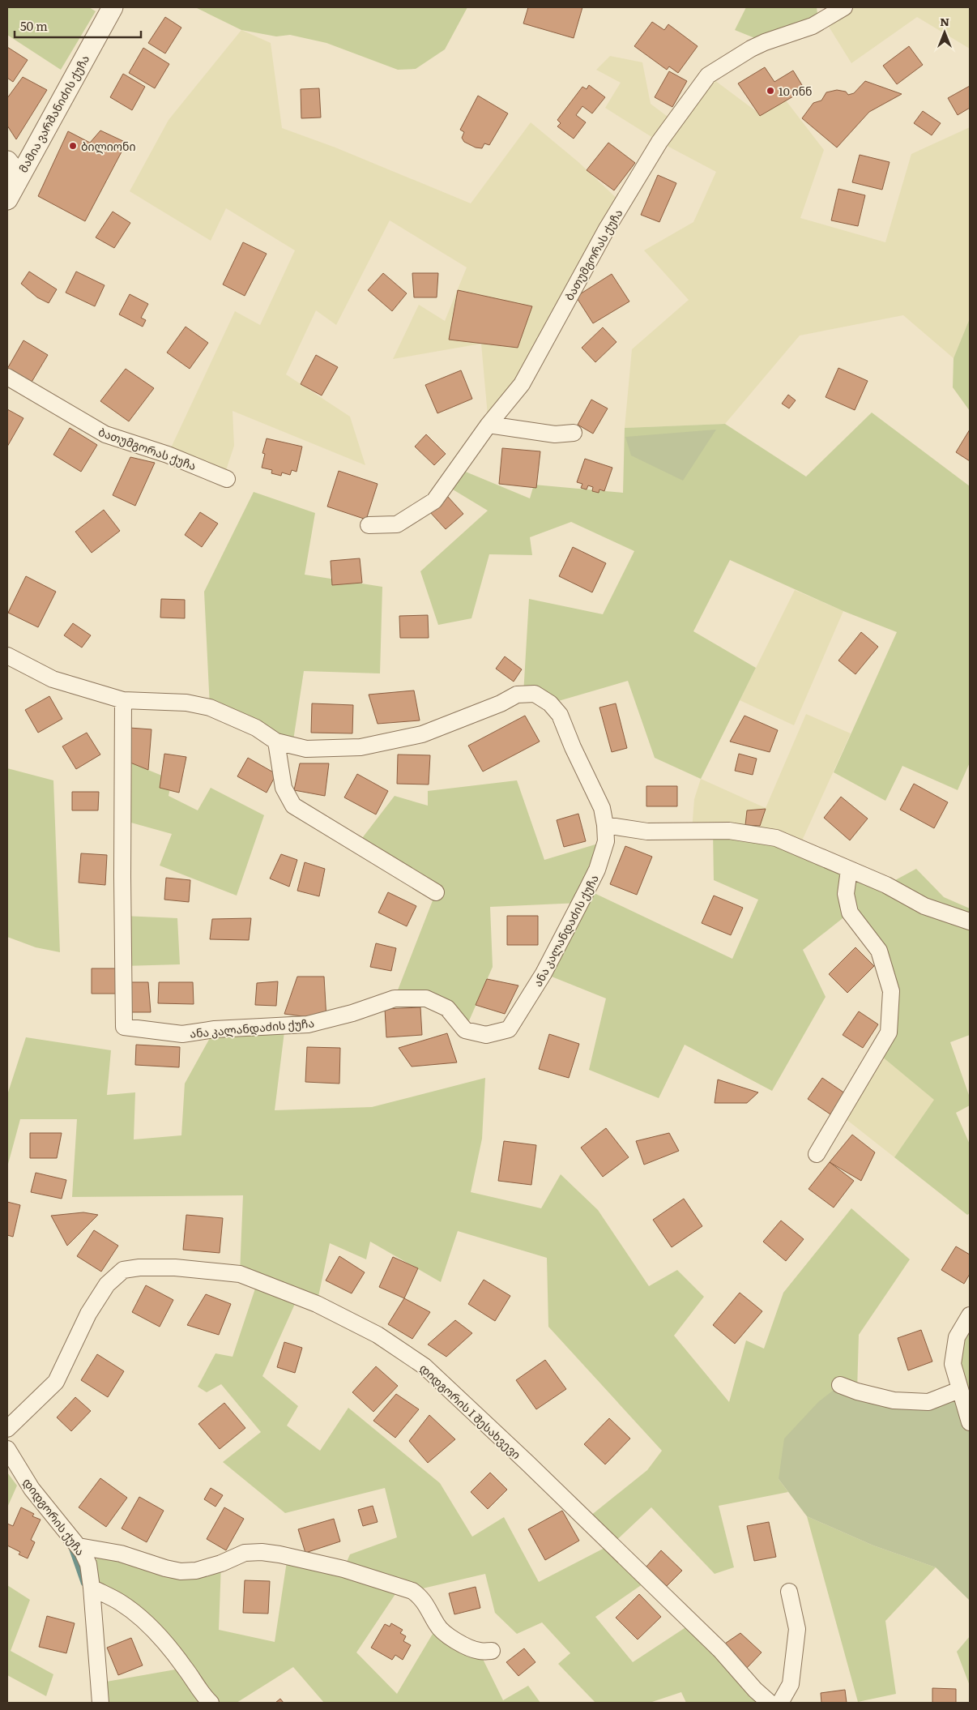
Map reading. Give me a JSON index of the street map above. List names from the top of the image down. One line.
{"streets":{"street":["მამია ვარშანიძის ქუჩა","ბათუმგორას ქუჩა","ანა კალანდაძის ქუჩა","დიდგორის I შესახვევი","დიდგორის ქუჩა"]},"places":["10 ინნ","ბილიონი"],"scale_bar":"50 m","north":"top"}
